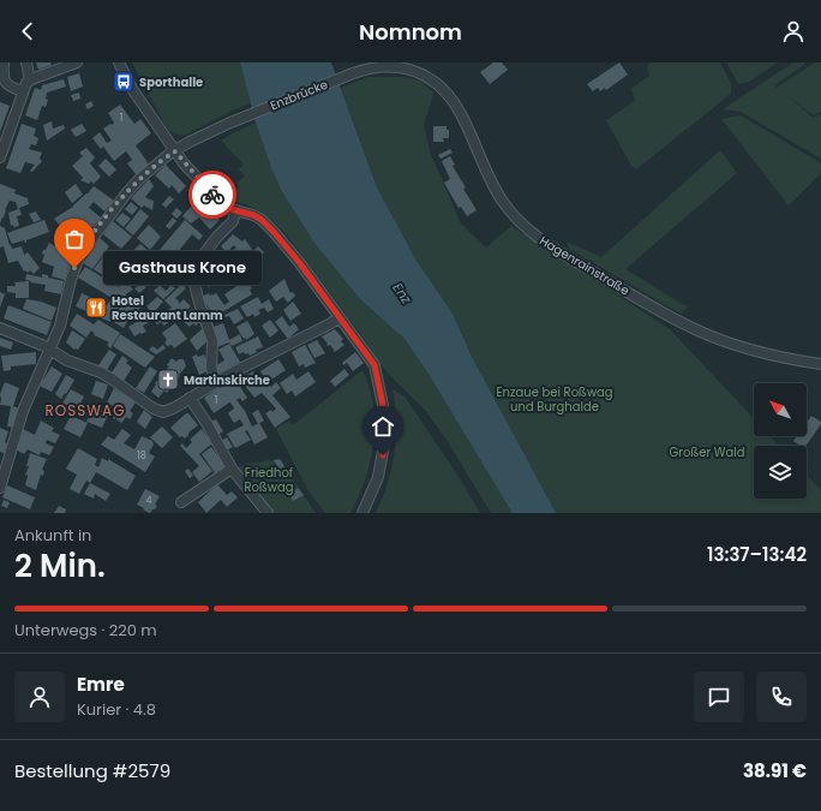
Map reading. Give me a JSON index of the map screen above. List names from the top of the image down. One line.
{"streets":{"street":["Enzbrücke","Hagenrainstraße"]},"crossings":[["Enzbrücke","Hagenrainstraße"]],"districts":["ROSSWAG"],"water":["Enz"],"parks":["Enzaue bei Roßwag und Burghalde","Großer Wald","Friedhof Roßwag"],"places":{"bus stop":["Sporthalle"],"other":["Gasthaus Krone"],"restaurant":["Hotel Restaurant Lamm"],"church":["Martinskirche"]},"house_numbers":["1","1","18","4"],"north":"top left","page":{"header":"Nomnom","bubble":"Gasthaus Krone","heading":["2 Min.","Ankunft in","13:37–13:42"],"panel":["Emre","Kurier · 4.8","Bestellung #2579","38.91 €"],"bar":"Unterwegs · 220 m"}}
